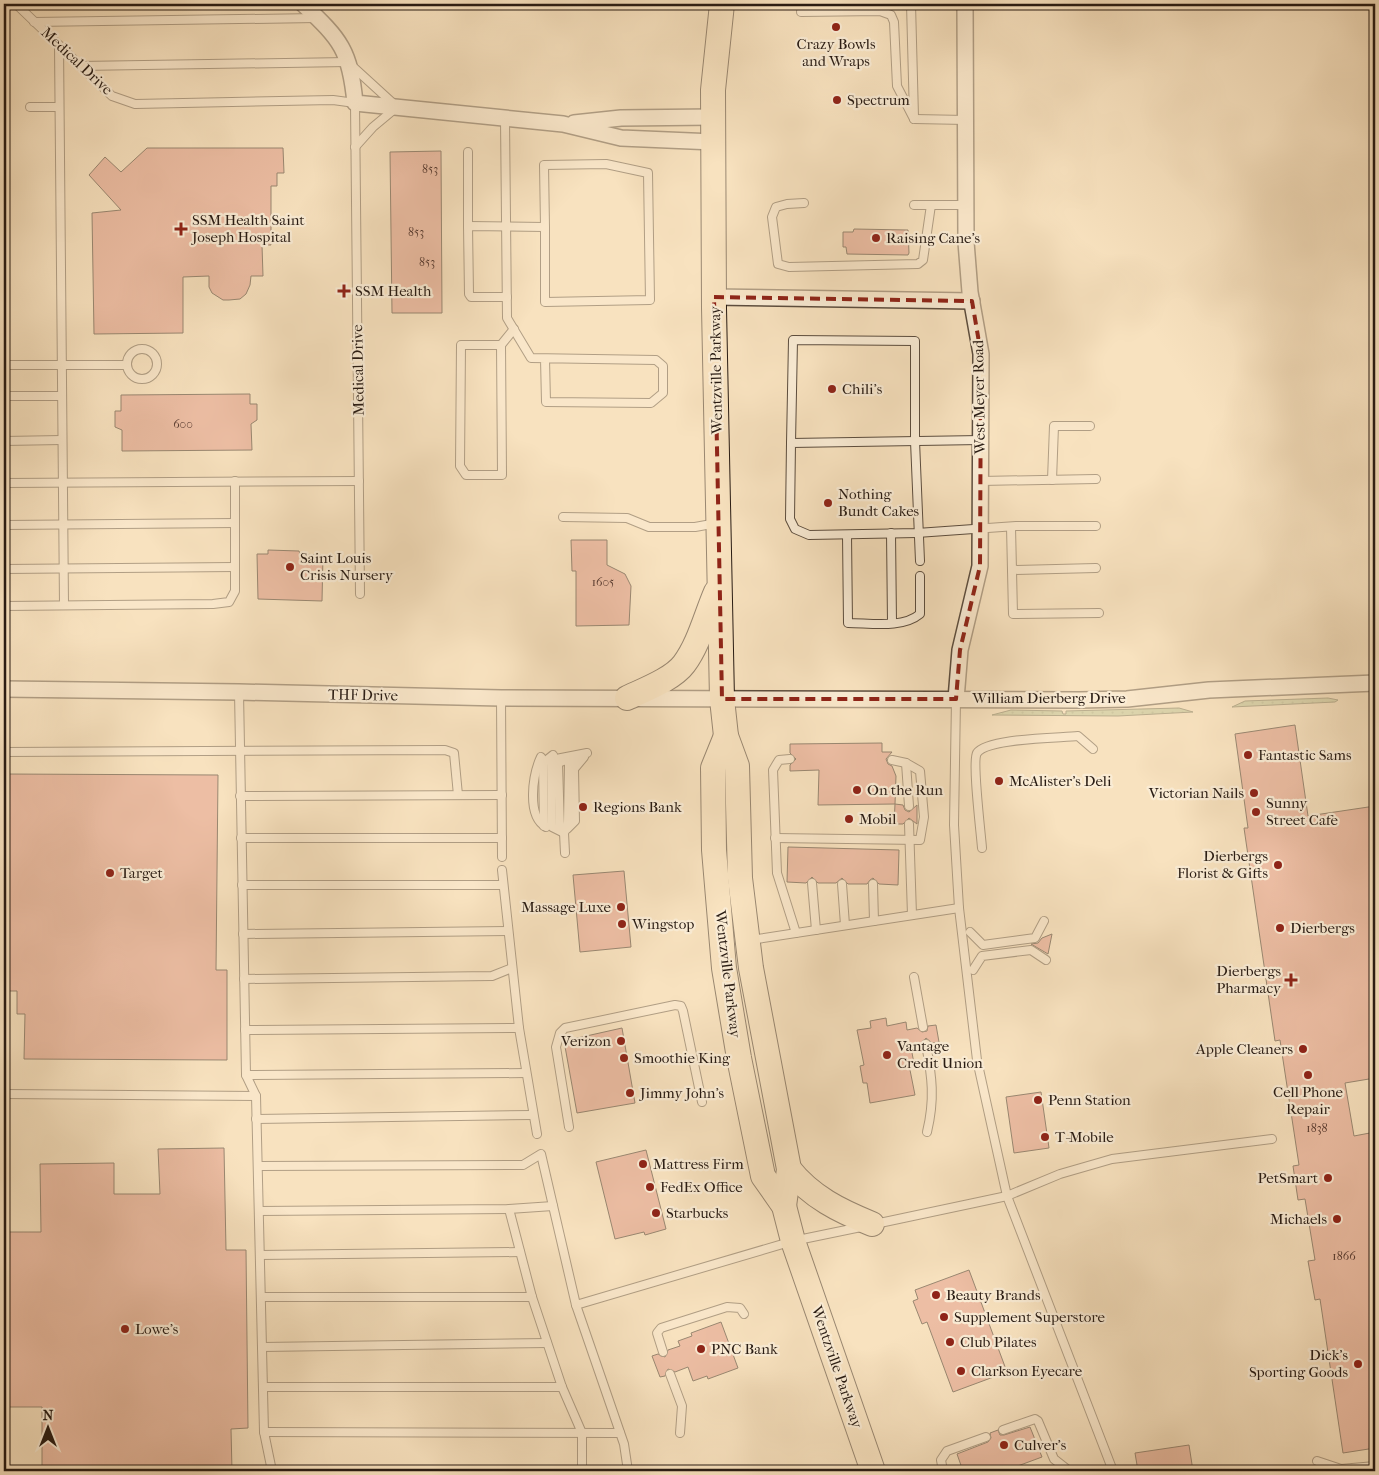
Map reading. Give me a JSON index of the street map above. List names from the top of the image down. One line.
{"streets":{"main road":["Wentzville Parkway"],"street":["Medical Drive","West Meyer Road","THF Drive","William Dierberg Drive"]},"crossings":[["Medical Drive","Wentzville Parkway"],["Wentzville Parkway","THF Drive"],["Wentzville Parkway","William Dierberg Drive"],["West Meyer Road","William Dierberg Drive"],["THF Drive","William Dierberg Drive"]],"places":{"other":["Crazy Bowls and Wraps","Spectrum","Raising Cane's","Chili's","Nothing Bundt Cakes","Saint Louis Crisis Nursery","Fantastic Sams","McAlister's Deli","On the Run","Victorian Nails","Regions Bank","Sunny Street Cafe","Mobil","Dierbergs Florist & Gifts","Target","Massage Luxe","Wingstop","Dierbergs","Verizon","Apple Cleaners","Vantage Credit Union","Smoothie King","Cell Phone Repair","Jimmy John's","Penn Station","T-Mobile","Mattress Firm","PetSmart","FedEx Office","Starbucks","Michaels","Beauty Brands","Supplement Superstore","Lowe's","Club Pilates","PNC Bank","Dick's Sporting Goods","Clarkson Eyecare","Culver's"],"health":["SSM Health Saint Joseph Hospital","SSM Health","Dierbergs Pharmacy"]},"house_numbers":["853","853","853","600","1605","1838","1866"],"north":"top"}
